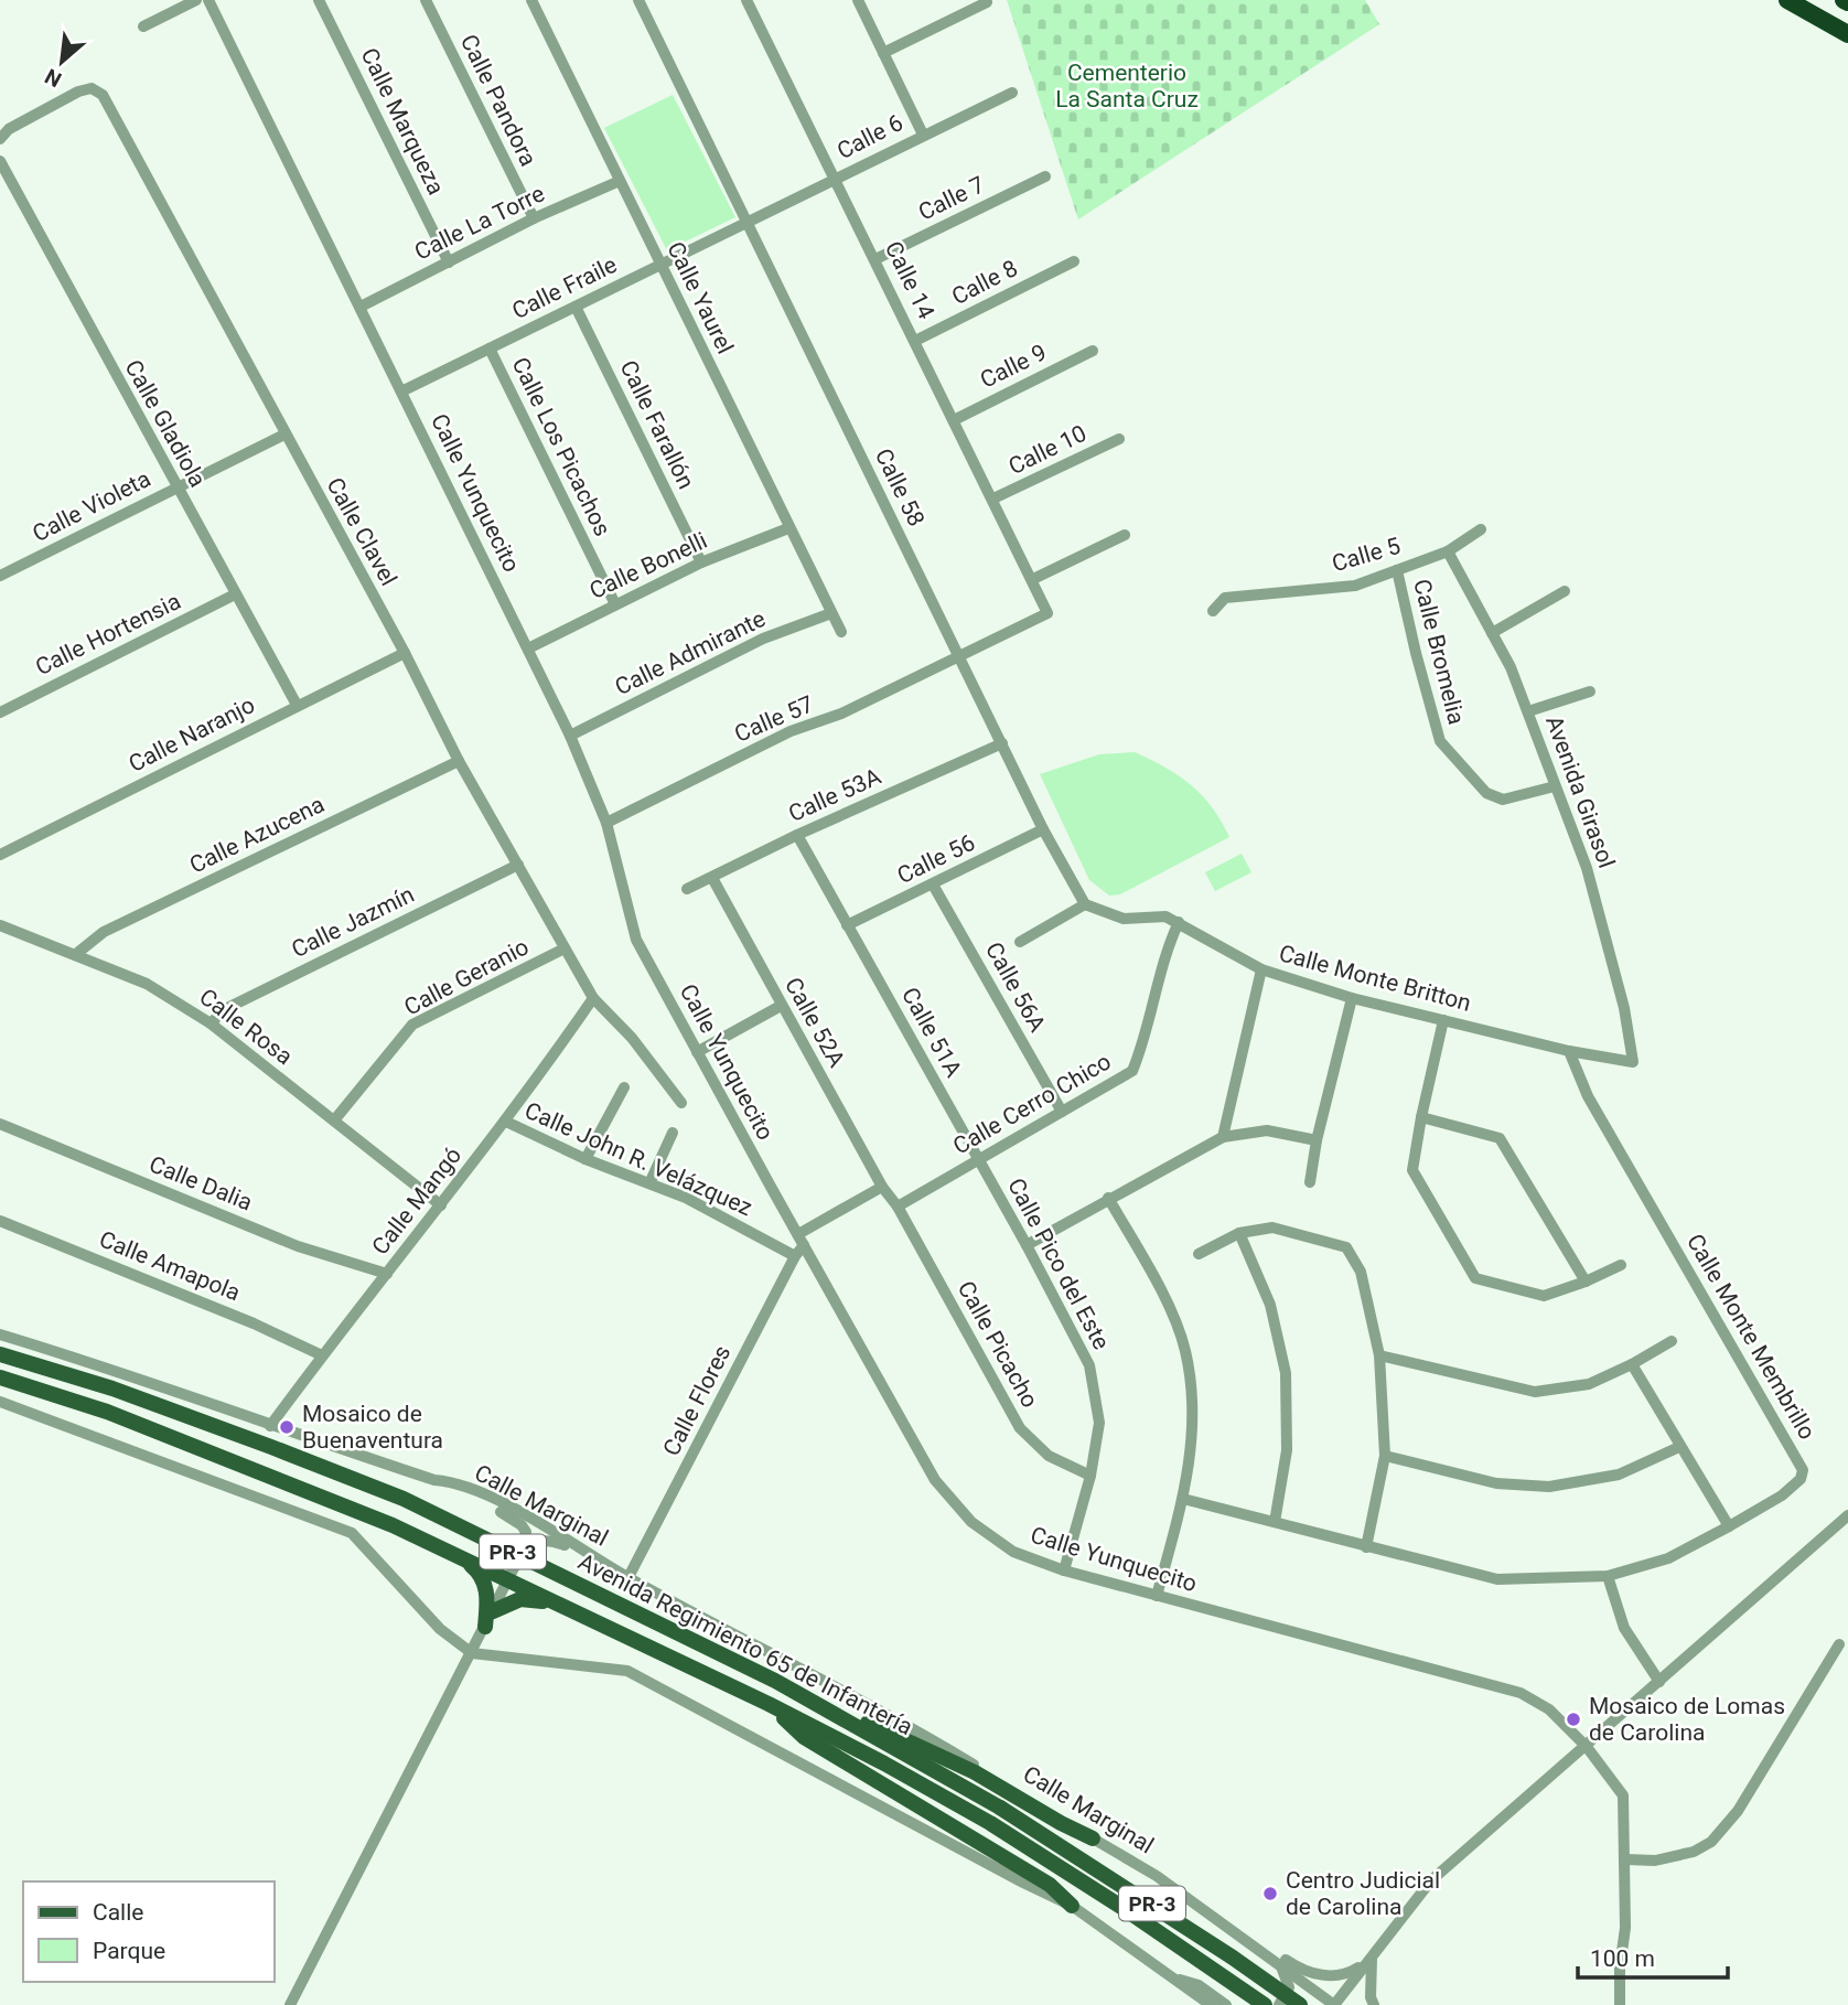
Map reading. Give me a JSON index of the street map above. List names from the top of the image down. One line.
{"streets":{"main road":["PR-3","Avenida Regimiento 65 de Infantería"],"street":["Calle Pandora","Calle Marqueza","Calle 6","Calle 7","Calle La Torre","Calle 14","Calle 8","Calle Fraile","Calle Yaurel","Calle 9","Calle Gladiola","Calle Farallón","Calle Los Picachos","Calle 10","Calle 58","Calle Yunquecito","Calle Violeta","Calle Clavel","Calle 5","Calle Bonelli","Calle Hortensia","Calle Bromelia","Calle Admirante","Calle 57","Calle Naranjo","Avenida Girasol","Calle 53A","Calle Azucena","Calle 56","Calle Jazmín","Calle Geranio","Calle Monte Britton","Calle 56A","Calle 52A","Calle Rosa","Calle 51A","Calle Cerro Chico","Calle John R. Velázquez","Calle Dalia","Calle Mangó","Calle Pico del Este","Calle Amapola","Calle Monte Membrillo","Calle Picacho","Calle Flores","Calle Marginal"]},"crossings":[["Calle Pandora","Calle La Torre"],["Calle Marqueza","Calle La Torre"],["Calle 6","Calle 14"],["Calle 6","Calle Fraile"],["Calle 6","Calle 58"],["Calle 7","Calle 14"],["Calle La Torre","Calle Yaurel"],["Calle La Torre","Calle Yunquecito"],["Calle 14","Calle 8"],["Calle 14","Calle 9"],["Calle 14","Calle 10"],["Calle 14","Calle 57"],["Calle Fraile","Calle Yaurel"],["Calle Fraile","Calle Farallón"],["Calle Fraile","Calle Los Picachos"],["Calle Fraile","Calle 58"],["Calle Fraile","Calle Yunquecito"],["Calle Yaurel","Calle Bonelli"],["Calle Yaurel","Calle Admirante"],["Calle Gladiola","Calle Violeta"],["Calle Gladiola","Calle Hortensia"],["Calle Gladiola","Calle Naranjo"],["Calle Farallón","Calle Bonelli"],["Calle Los Picachos","Calle Bonelli"],["Calle 58","Calle 57"],["Calle 58","Calle 53A"],["Calle 58","Calle 56"],["Calle Yunquecito","Calle Bonelli"],["Calle Yunquecito","Calle Admirante"],["Calle Yunquecito","Calle 57"],["Calle Yunquecito","Calle Pico del Este"],["Calle Yunquecito","Calle Flores"],["Calle Violeta","Calle Clavel"],["Calle Clavel","Calle Naranjo"],["Calle Clavel","Calle Azucena"],["Calle Clavel","Calle Jazmín"],["Calle Clavel","Calle Geranio"],["Calle Clavel","Calle Mangó"],["Calle 5","Calle Bromelia"],["Calle 5","Avenida Girasol"],["Calle Bromelia","Avenida Girasol"],["Avenida Girasol","Calle Monte Britton"],["Calle 53A","Calle 52A"],["Calle 53A","Calle 51A"],["Calle Azucena","Calle Rosa"],["Calle 56","Calle 56A"],["Calle 56","Calle 51A"],["Calle Jazmín","Calle Rosa"],["Calle Geranio","Calle Rosa"],["Calle Monte Britton","Calle Cerro Chico"],["Calle Monte Britton","Calle Monte Membrillo"],["Calle 56A","Calle Cerro Chico"],["Calle 52A","Calle Cerro Chico"],["Calle 52A","Calle Picacho"],["Calle Rosa","Calle Mangó"],["Calle 51A","Calle Cerro Chico"],["Calle 51A","Calle Pico del Este"],["Calle Cerro Chico","Calle Pico del Este"],["Calle Cerro Chico","Calle Picacho"],["Calle John R. Velázquez","Calle Mangó"],["Calle John R. Velázquez","Calle Flores"],["Calle Dalia","Calle Mangó"],["Calle Mangó","Calle Amapola"],["Calle Mangó","Calle Marginal"],["Calle Pico del Este","Calle Picacho"],["Calle Flores","Calle Marginal"]],"parks":["Cementerio La Santa Cruz"],"places":["Mosaico de Buenaventura","Mosaico de Lomas de Carolina","Centro Judicial de Carolina"],"legend":["Calle","Parque"],"scale_bar":"100 m","north":"bottom left"}
